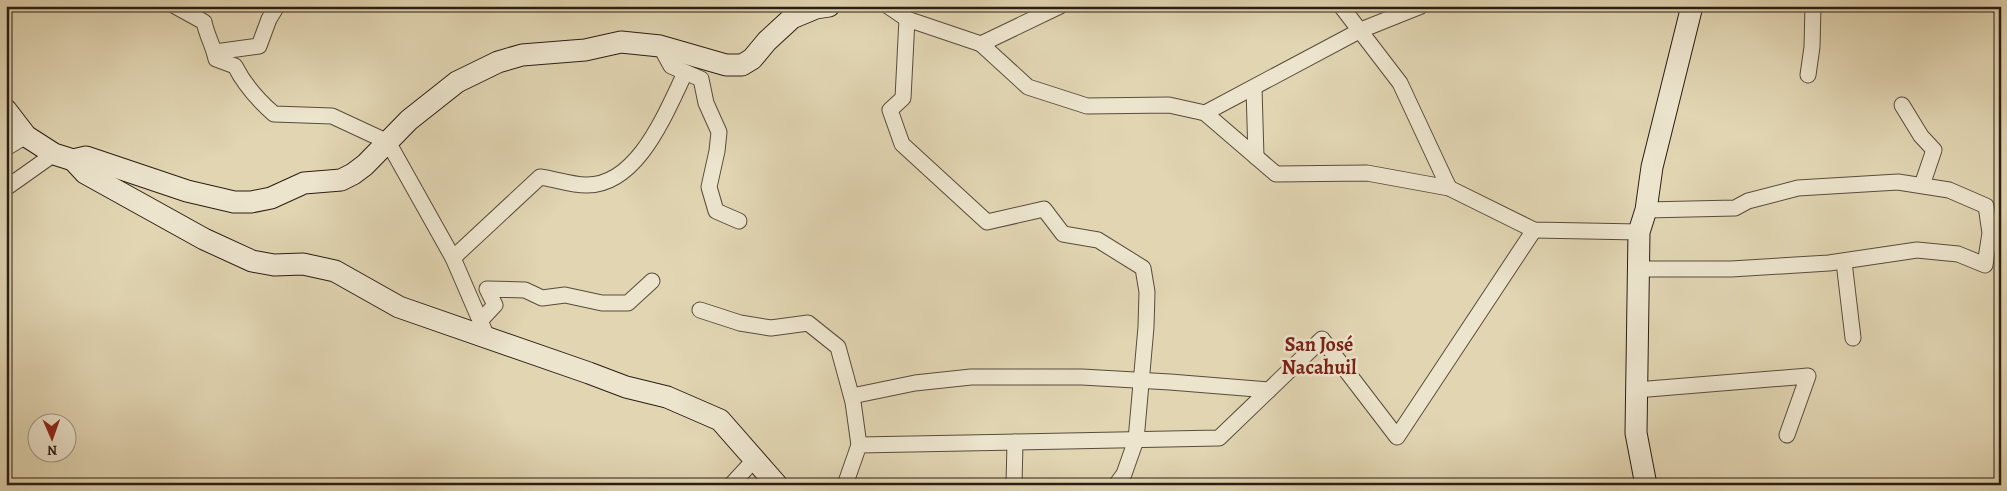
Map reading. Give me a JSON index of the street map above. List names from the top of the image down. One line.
{"districts":["San José Nacahuil"],"north":"bottom"}
